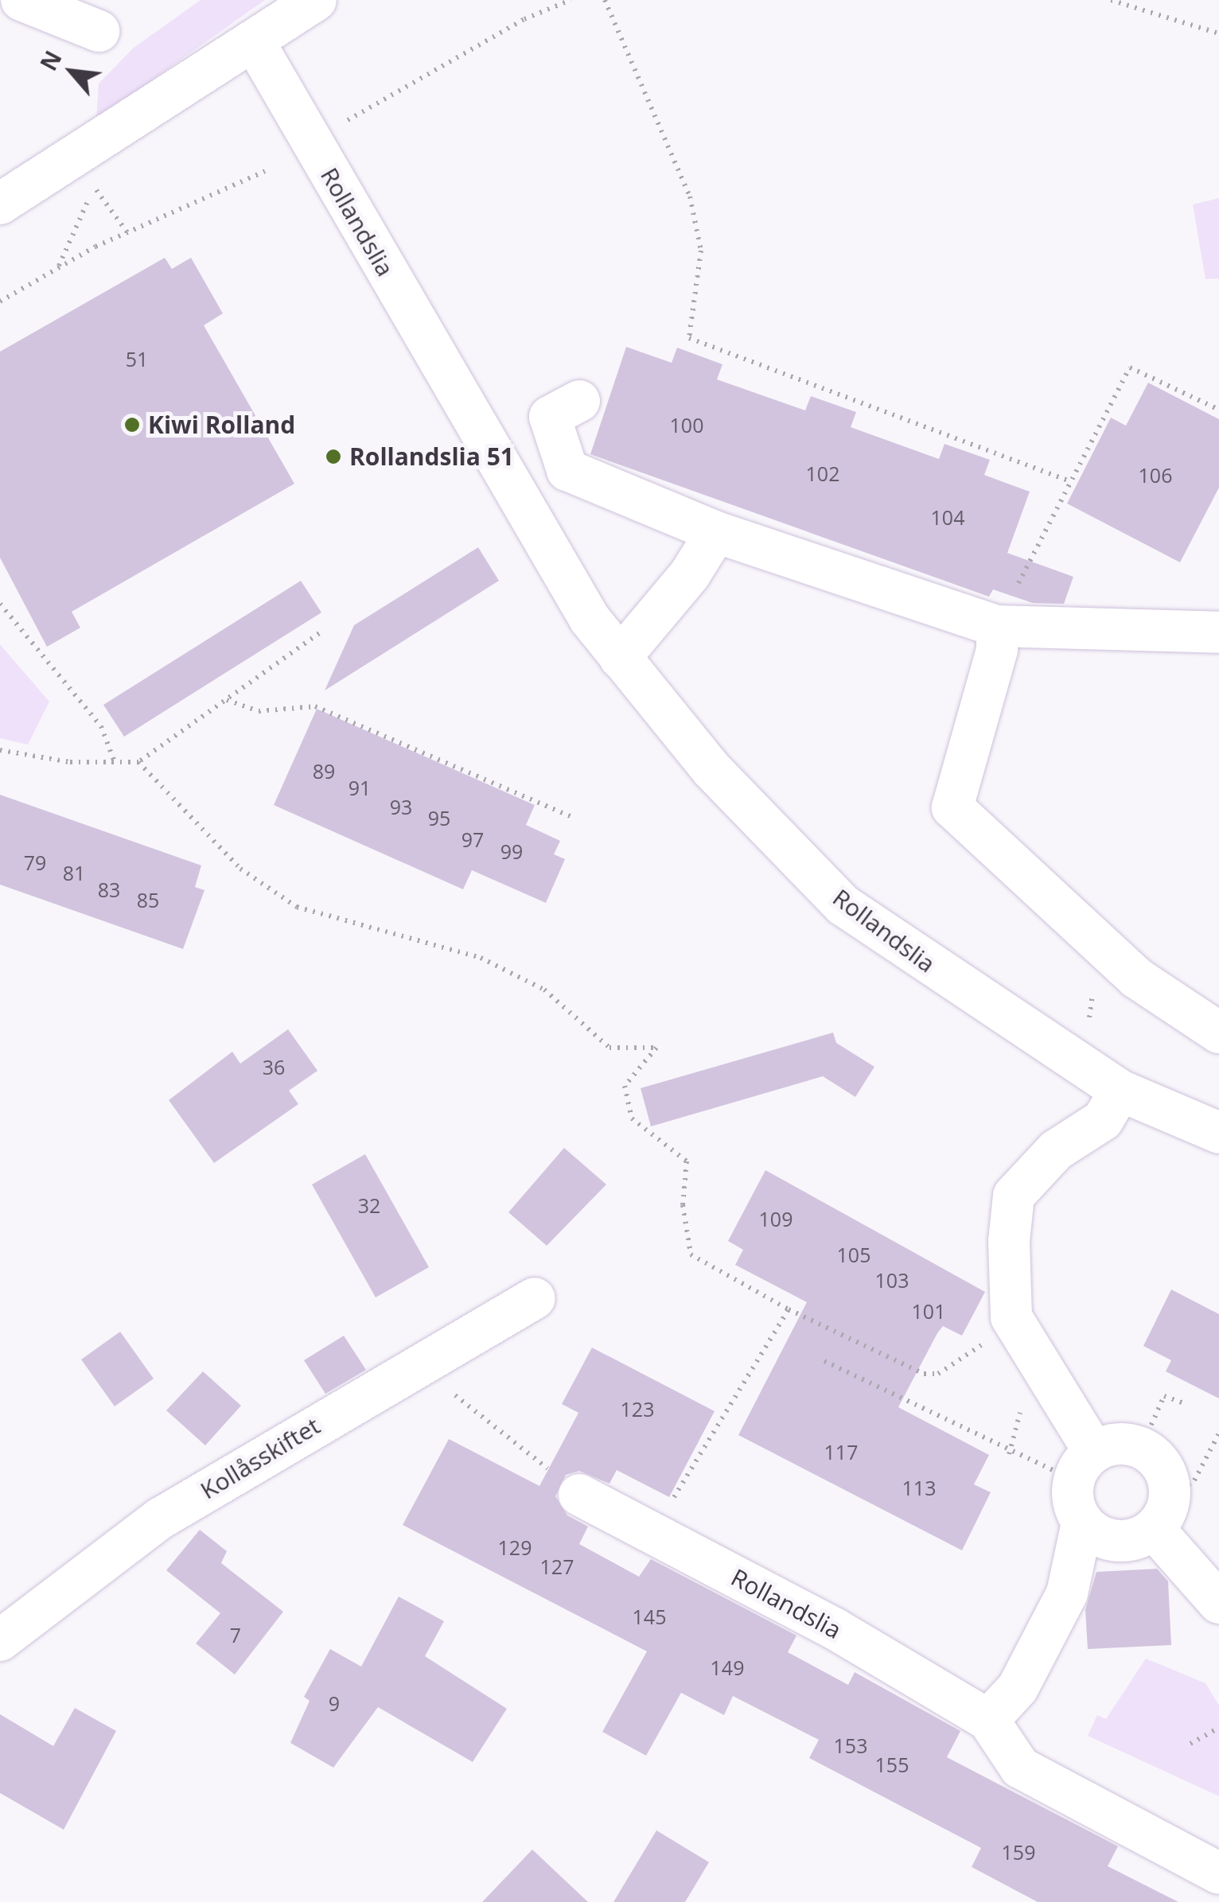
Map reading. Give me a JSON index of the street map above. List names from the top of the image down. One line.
{"streets":{"street":["Rollandslia","Kollåsskiftet"]},"places":["Kiwi Rolland","Rollandslia 51"],"house_numbers":["51","100","102","106","104","89","91","93","95","97","99","79","81","83","85","36","32","109","105","103","101","123","117","113","129","127","145","7","149","9","153","155","159"],"north":"top left"}
